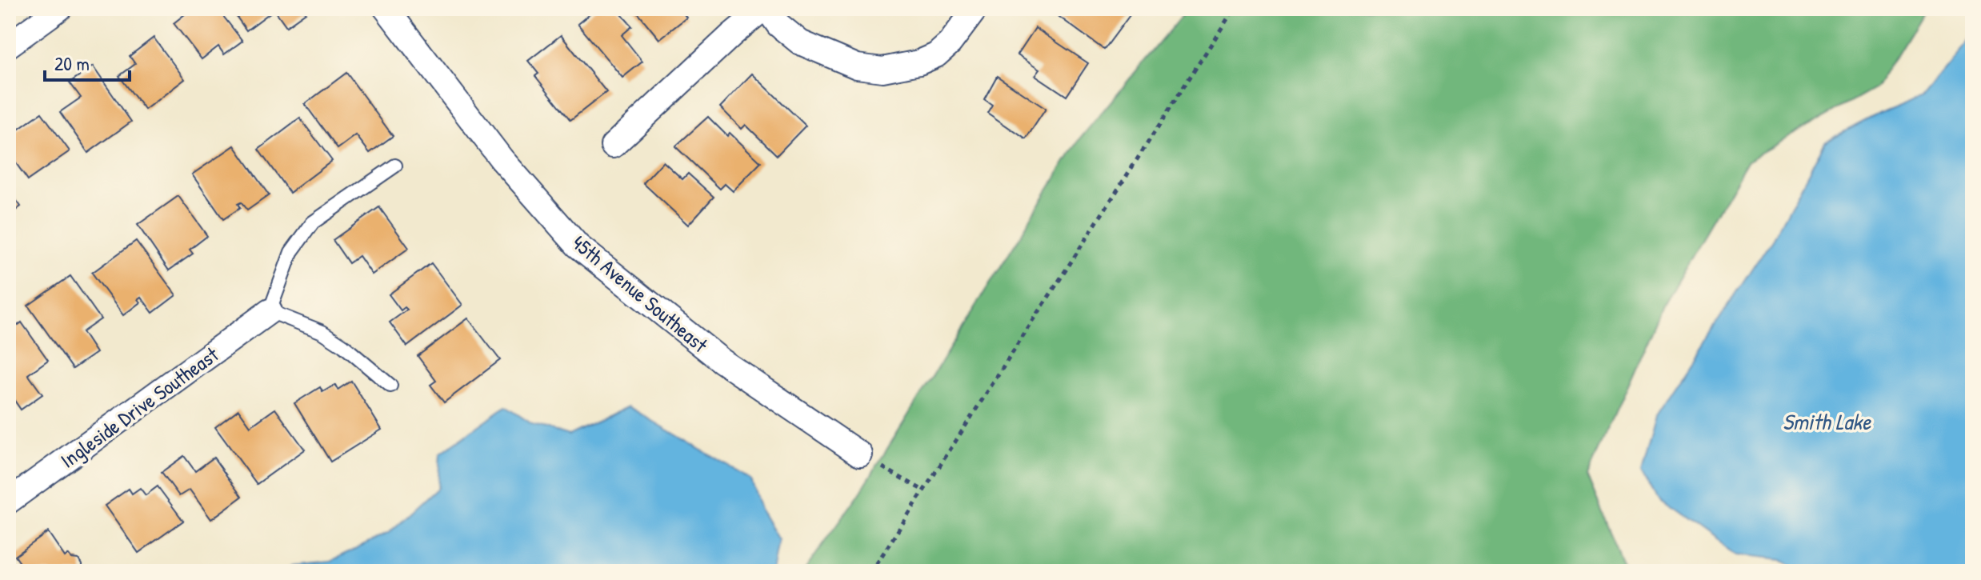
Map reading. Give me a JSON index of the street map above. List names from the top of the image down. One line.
{"streets":{"street":["45th Avenue Southeast","Ingleside Drive Southeast"]},"water":["Smith Lake"],"scale_bar":"20 m"}
